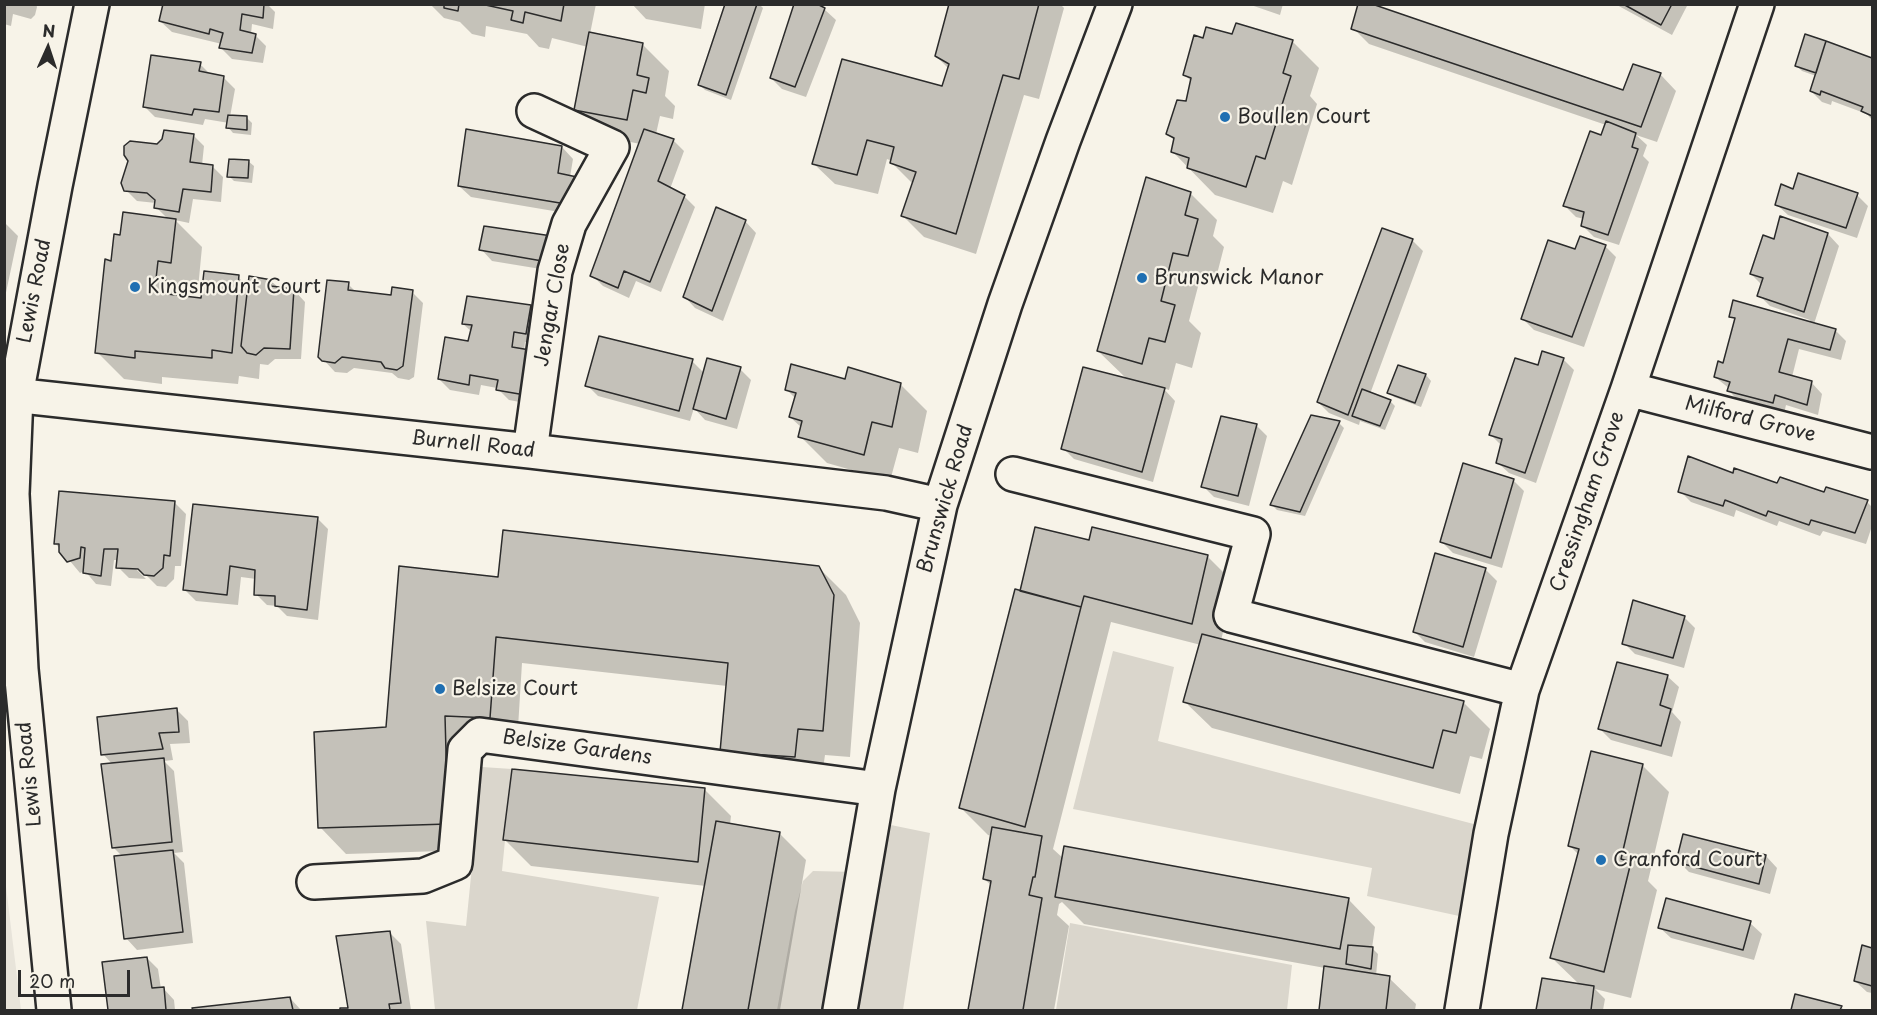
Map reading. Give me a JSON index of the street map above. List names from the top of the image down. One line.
{"streets":{"street":["Lewis Road","Jengar Close","Milford Grove","Burnell Road","Brunswick Road","Cressingham Grove","Belsize Gardens"]},"crossings":[["Lewis Road","Burnell Road"],["Jengar Close","Burnell Road"],["Milford Grove","Cressingham Grove"],["Burnell Road","Brunswick Road"],["Brunswick Road","Belsize Gardens"]],"places":["Boullen Court","Brunswick Manor","Kingsmount Court","Belsize Court","Cranford Court"],"scale_bar":"20 m","north":"top"}
